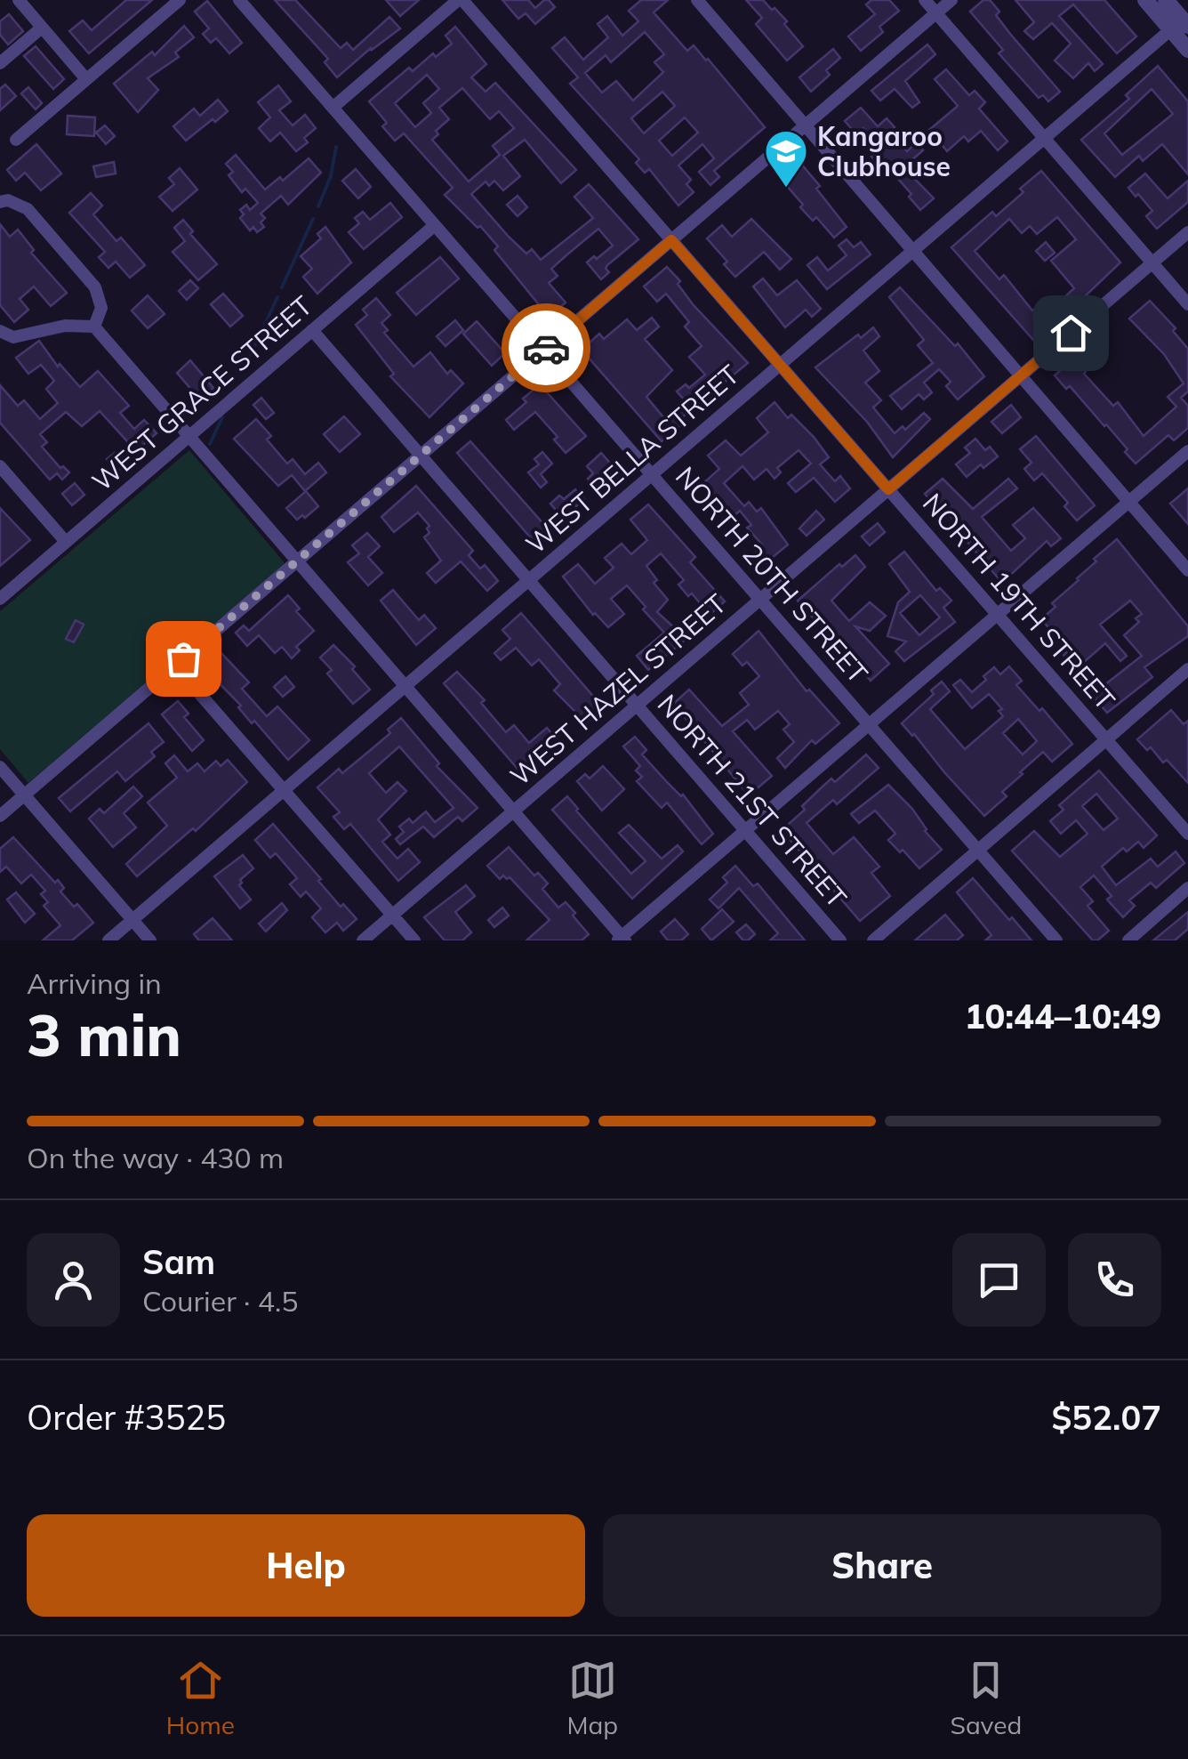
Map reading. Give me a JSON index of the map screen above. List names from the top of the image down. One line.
{"streets":{"street":["WEST GRACE STREET","WEST BELLA STREET","NORTH 20TH STREET","NORTH 19TH STREET","WEST HAZEL STREET","NORTH 21ST STREET"]},"crossings":[["WEST GRACE STREET","NORTH 20TH STREET"],["WEST GRACE STREET","NORTH 21ST STREET"],["WEST BELLA STREET","NORTH 20TH STREET"],["WEST BELLA STREET","NORTH 19TH STREET"],["WEST BELLA STREET","NORTH 21ST STREET"],["NORTH 20TH STREET","WEST HAZEL STREET"],["NORTH 19TH STREET","WEST HAZEL STREET"],["WEST HAZEL STREET","NORTH 21ST STREET"]],"places":{"school or university":["Kangaroo Clubhouse"]},"page":{"heading":["3 min","Arriving in","10:44–10:49"],"panel":["Sam","Courier · 4.5","Order #3525","$52.07"],"bar":"On the way · 430 m","buttons":["Help","Share"],"tabs":["Home","Map","Saved"]}}
